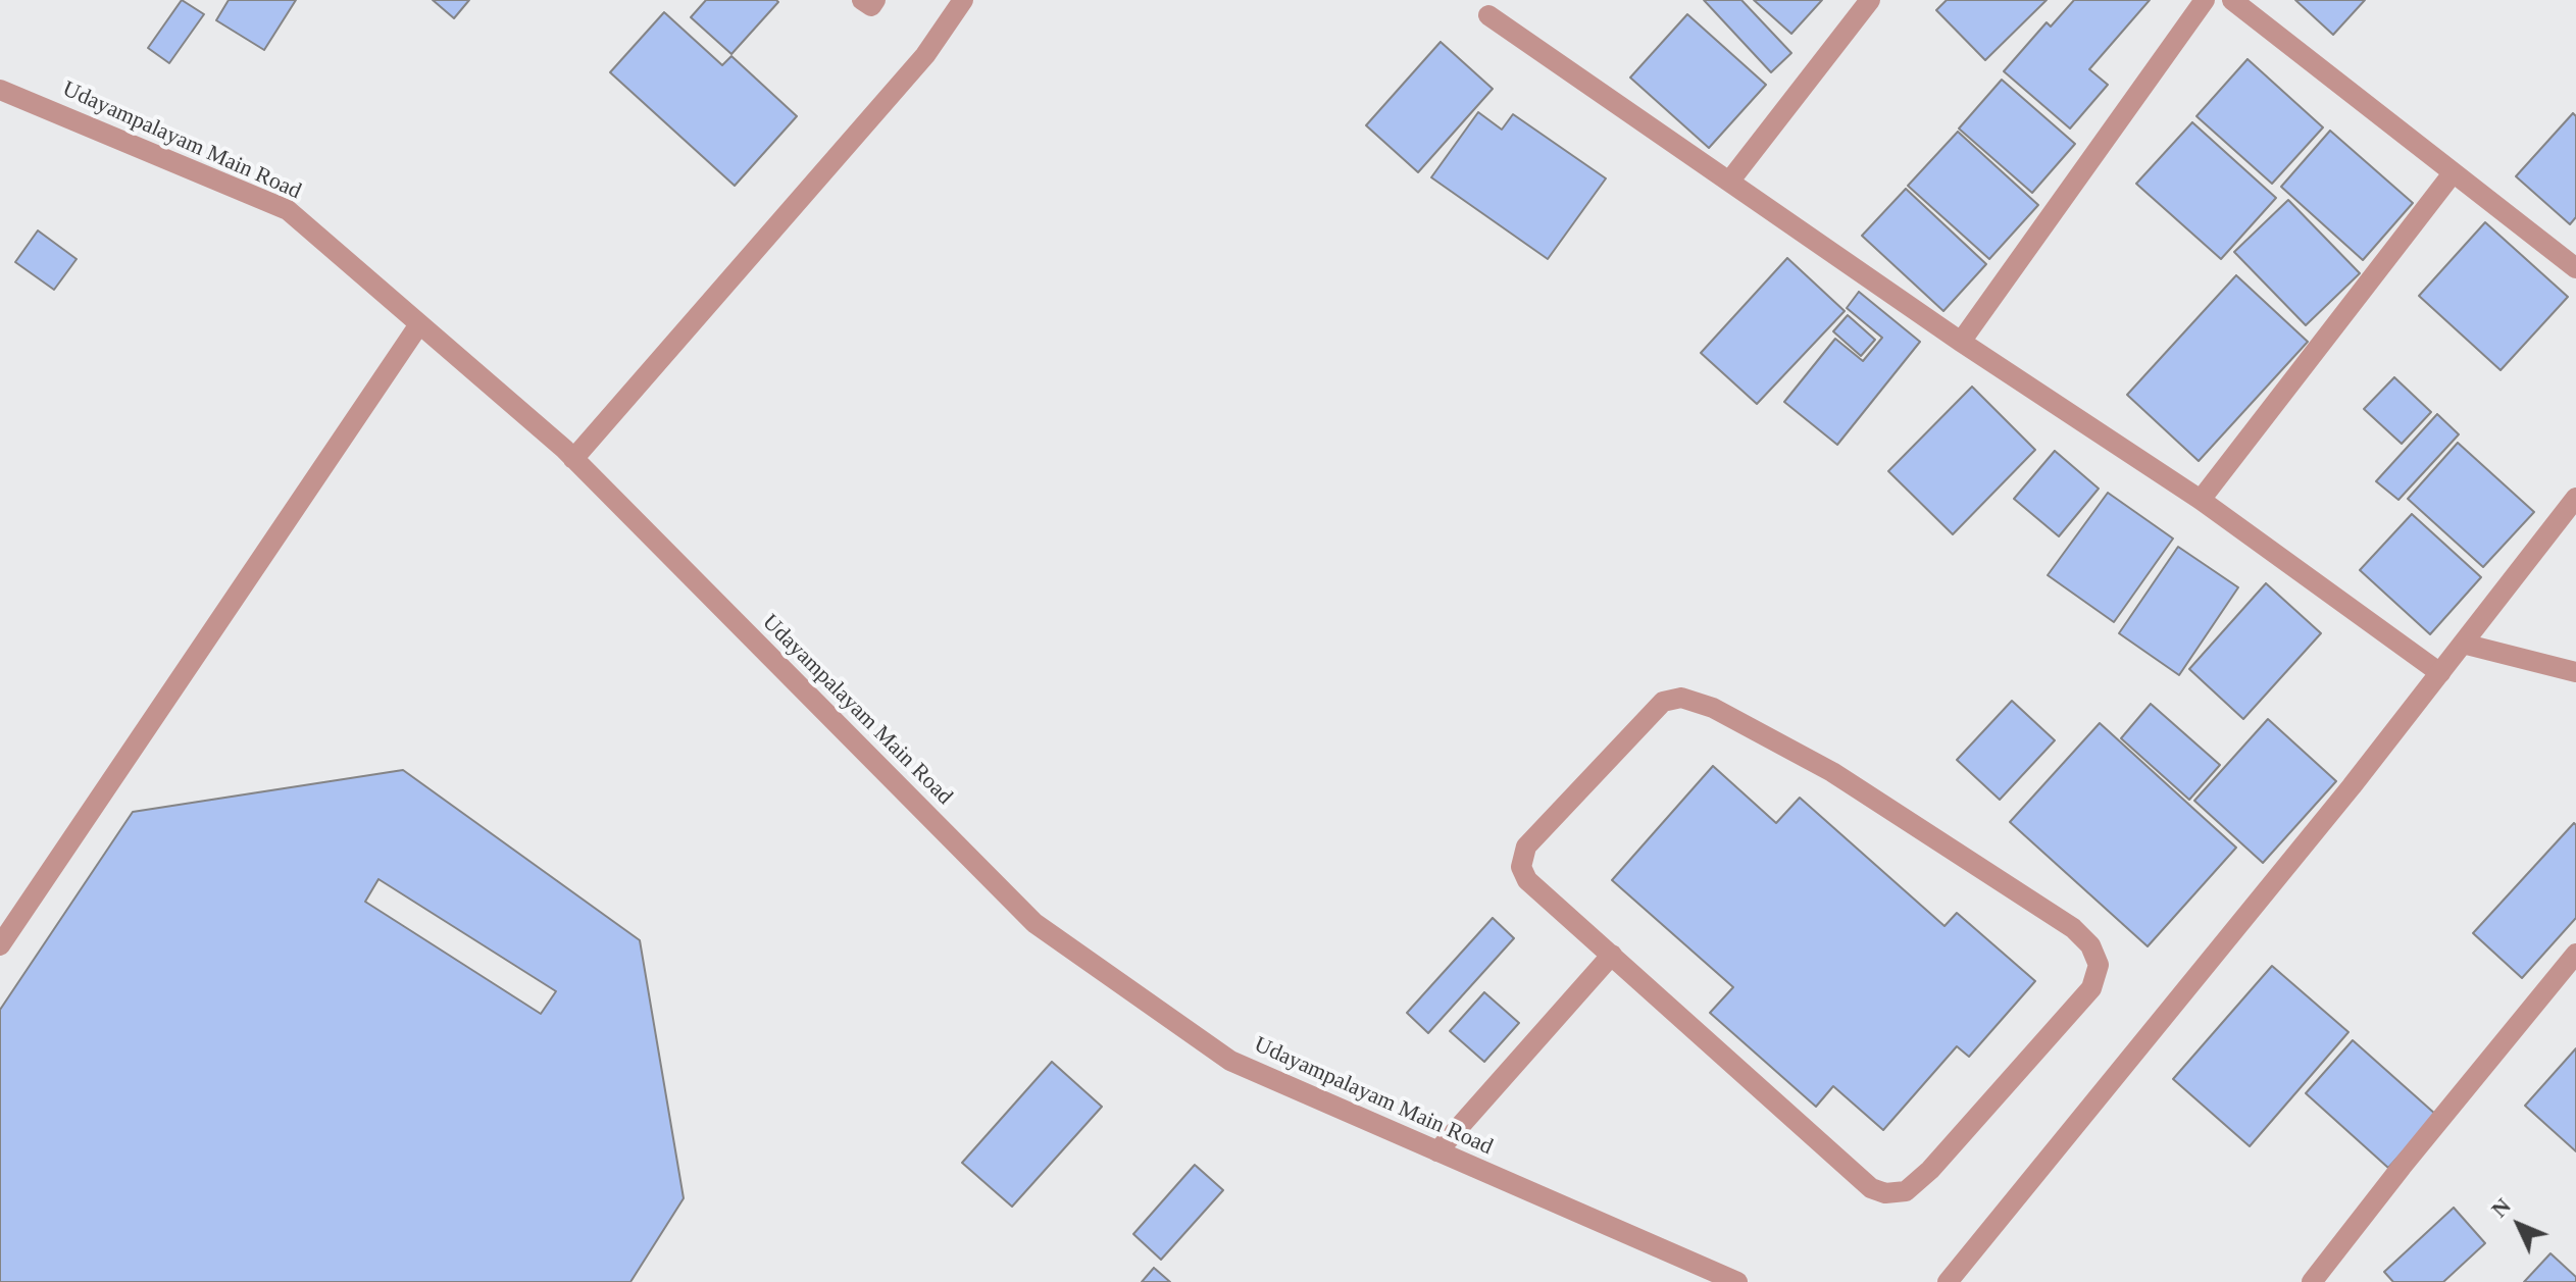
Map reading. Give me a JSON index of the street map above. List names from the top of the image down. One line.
{"streets":{"street":["Udayampalayam Main Road"]},"north":"top left"}
